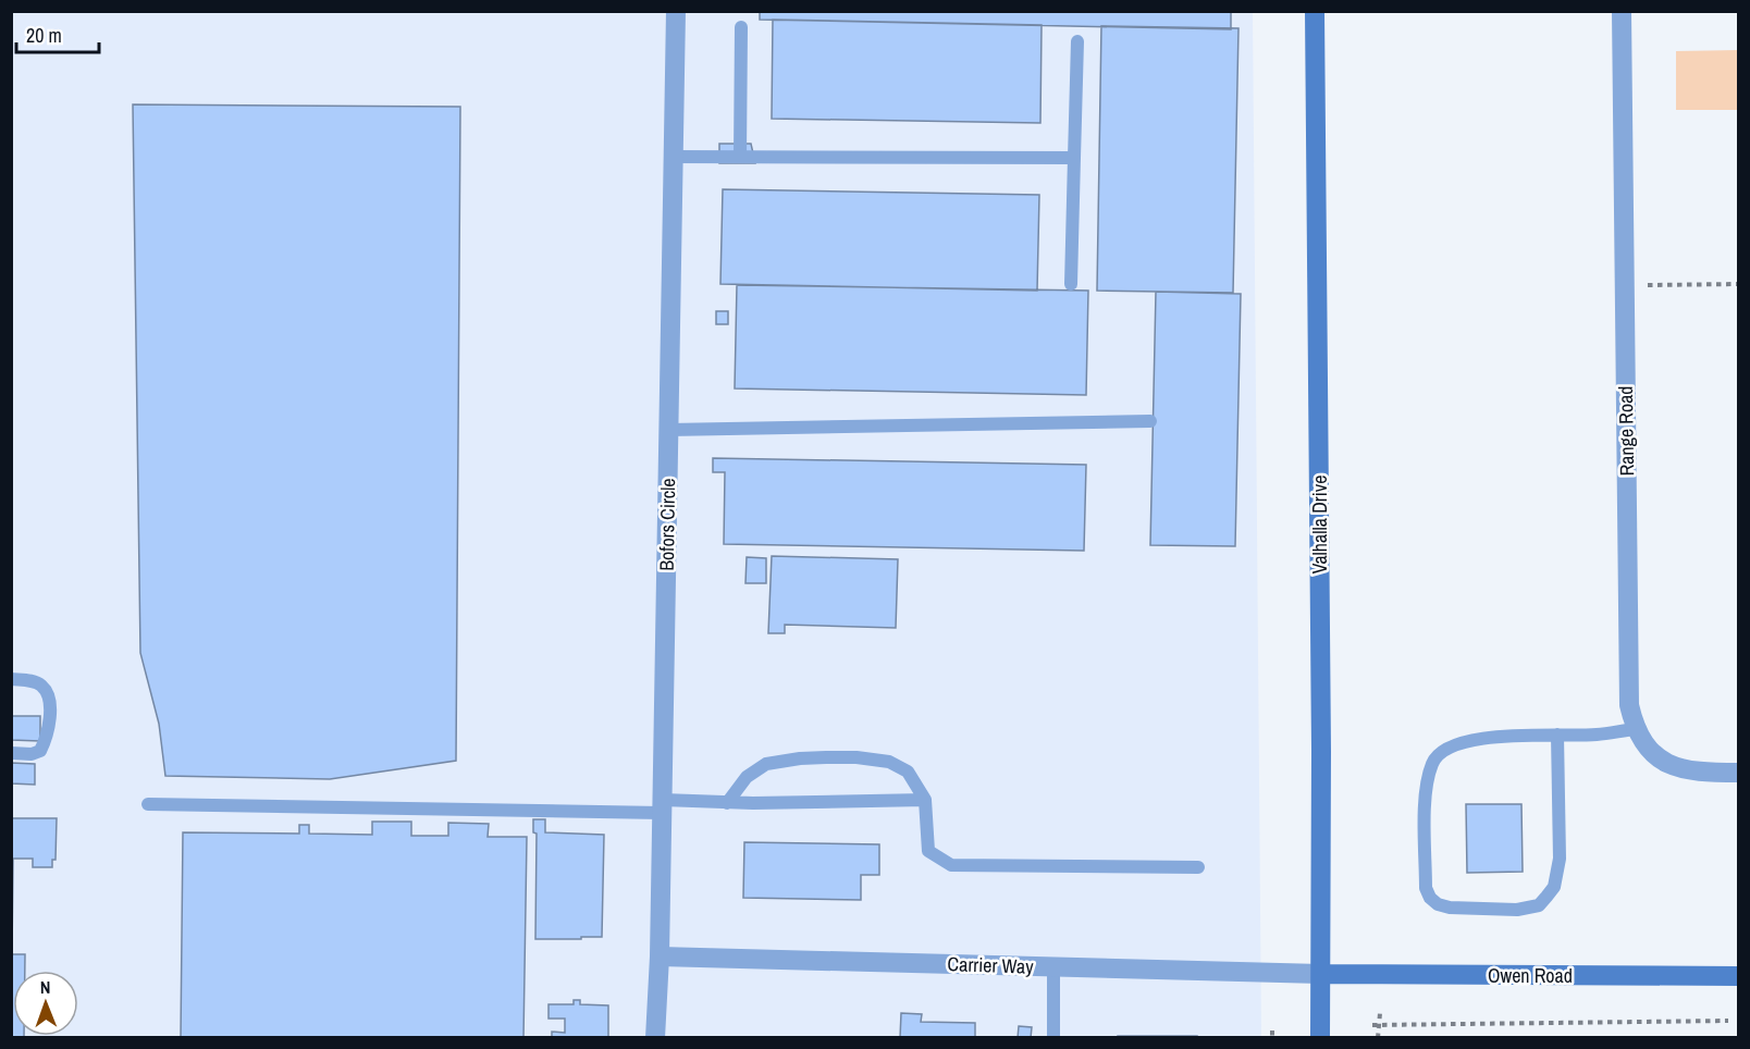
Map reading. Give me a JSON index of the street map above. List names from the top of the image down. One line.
{"streets":{"main road":["Valhalla Drive","Owen Road"],"street":["Range Road","Bofors Circle","Carrier Way"]},"crossings":[["Bofors Circle","Carrier Way"],["Valhalla Drive","Carrier Way"],["Valhalla Drive","Owen Road"],["Carrier Way","Owen Road"]],"scale_bar":"20 m","north":"top"}
